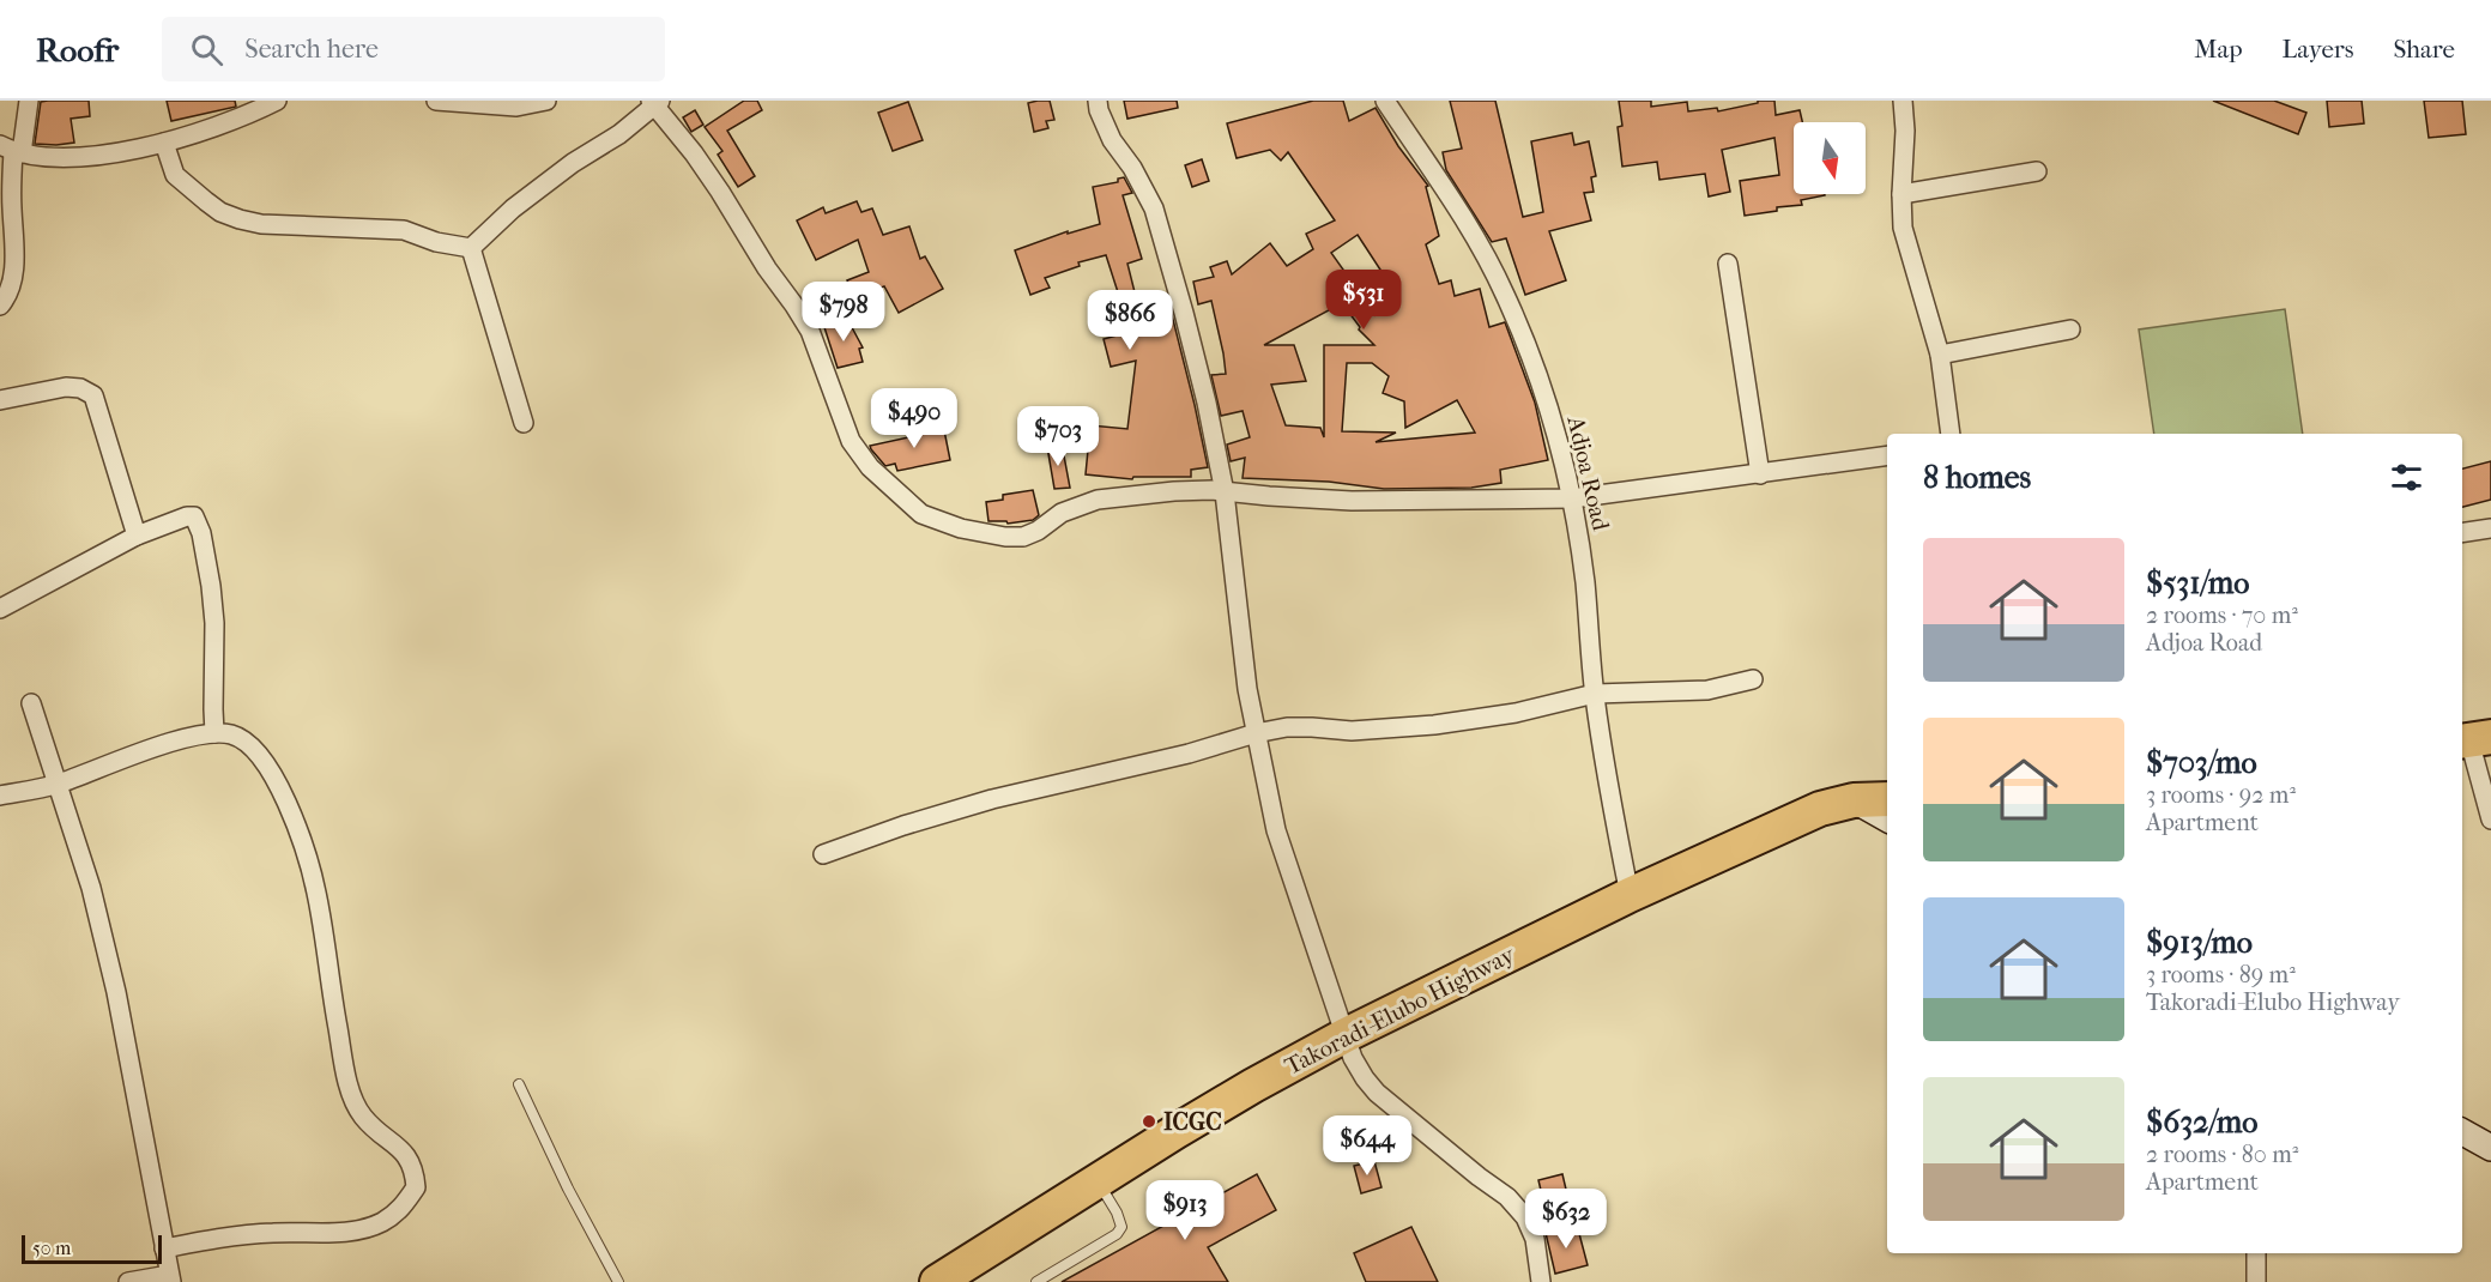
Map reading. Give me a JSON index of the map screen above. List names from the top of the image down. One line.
{"streets":{"highway":["Takoradi-Elubo Highway"],"street":["Adjoa Road"]},"crossings":[["Adjoa Road","Takoradi-Elubo Highway"]],"places":["ICGC"],"scale_bar":"50 m","north":"bottom","page":{"header":"Roofr","search":"Search here","nav":["Map","Layers","Share"],"price":["$531","$798","$866","$490","$703","$644","$913","$632"],"heading":"8 homes","list":[{"name":"$531/mo","note":"2 rooms · 70 m² · Adjoa Road"},{"name":"$703/mo","note":"3 rooms · 92 m² · Apartment"},{"name":"$913/mo","note":"3 rooms · 89 m² · Takoradi-Elubo Highway"},{"name":"$632/mo","note":"2 rooms · 80 m² · Apartment"}],"scale":"50 m"}}
